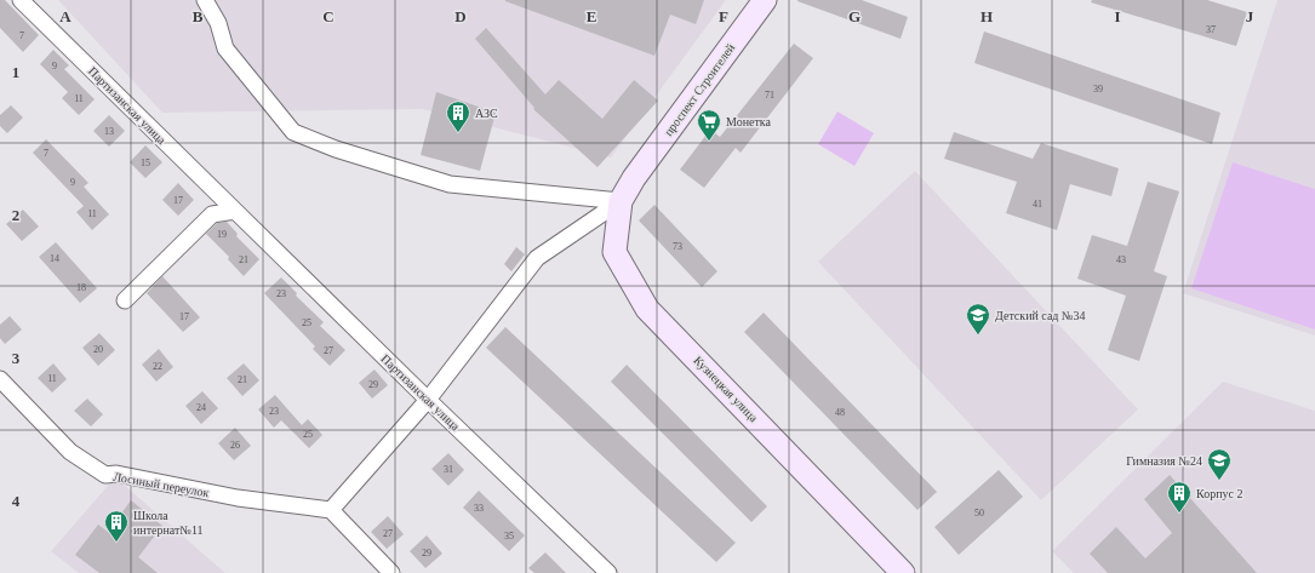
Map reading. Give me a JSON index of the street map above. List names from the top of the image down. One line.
{"streets":{"main road":["проспект Строителей","Кузнецкая улица"],"street":["Партизанская улица","Лосиный переулок"]},"crossings":[["проспект Строителей","Кузнецкая улица"]],"places":{"building":["АЗС","Корпус 2","Школа интернат№11"],"supermarket":["Монетка"],"school or university":["Детский сад №34","Гимназия №24"]},"house_numbers":["37","7","9","39","71","11","13","7","15","9","17","41","11","19","73","14","21","43","18","23","17","25","20","27","22","11","21","29","24","23","48","25","26","31","33","50","27","35","29"],"grid":{"columns":["A","B","C","D","E","F","G","H","I","J"],"rows":["1","2","3","4"]}}
